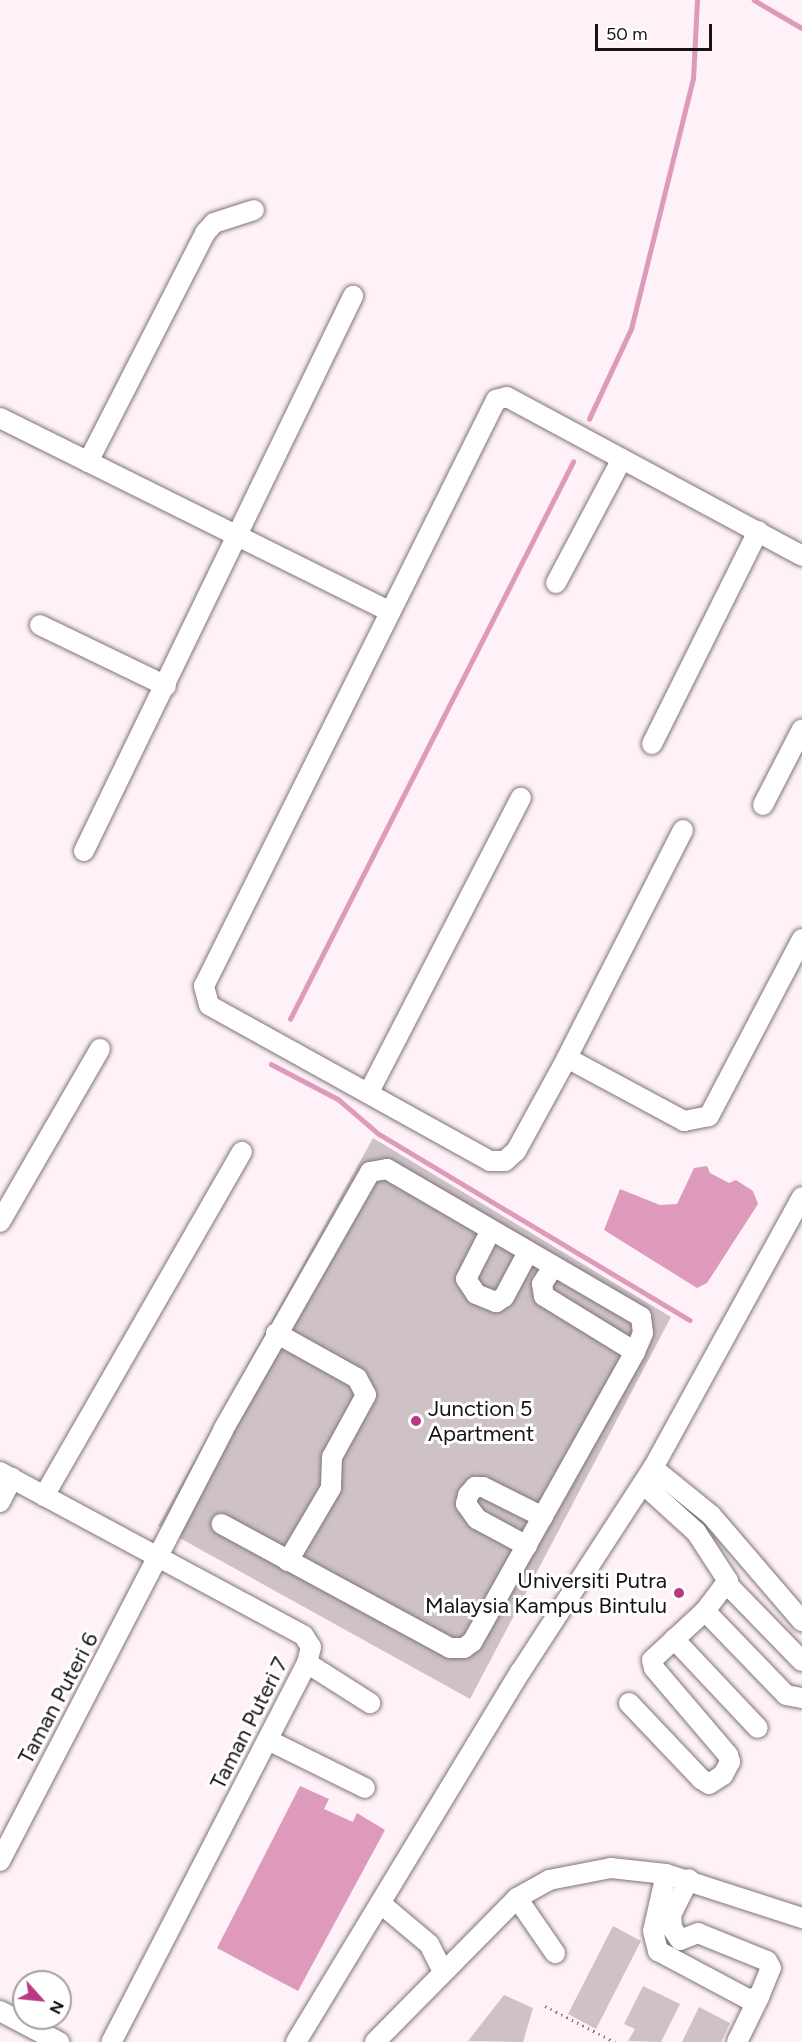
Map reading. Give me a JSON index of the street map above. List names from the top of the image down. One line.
{"streets":{"street":["Taman Puteri 6","Taman Puteri 7"]},"crossings":[["Taman Puteri 6","Taman Puteri 7"]],"places":["Junction 5 Apartment","Universiti Putra Malaysia Kampus Bintulu"],"scale_bar":"50 m","north":"bottom right"}
